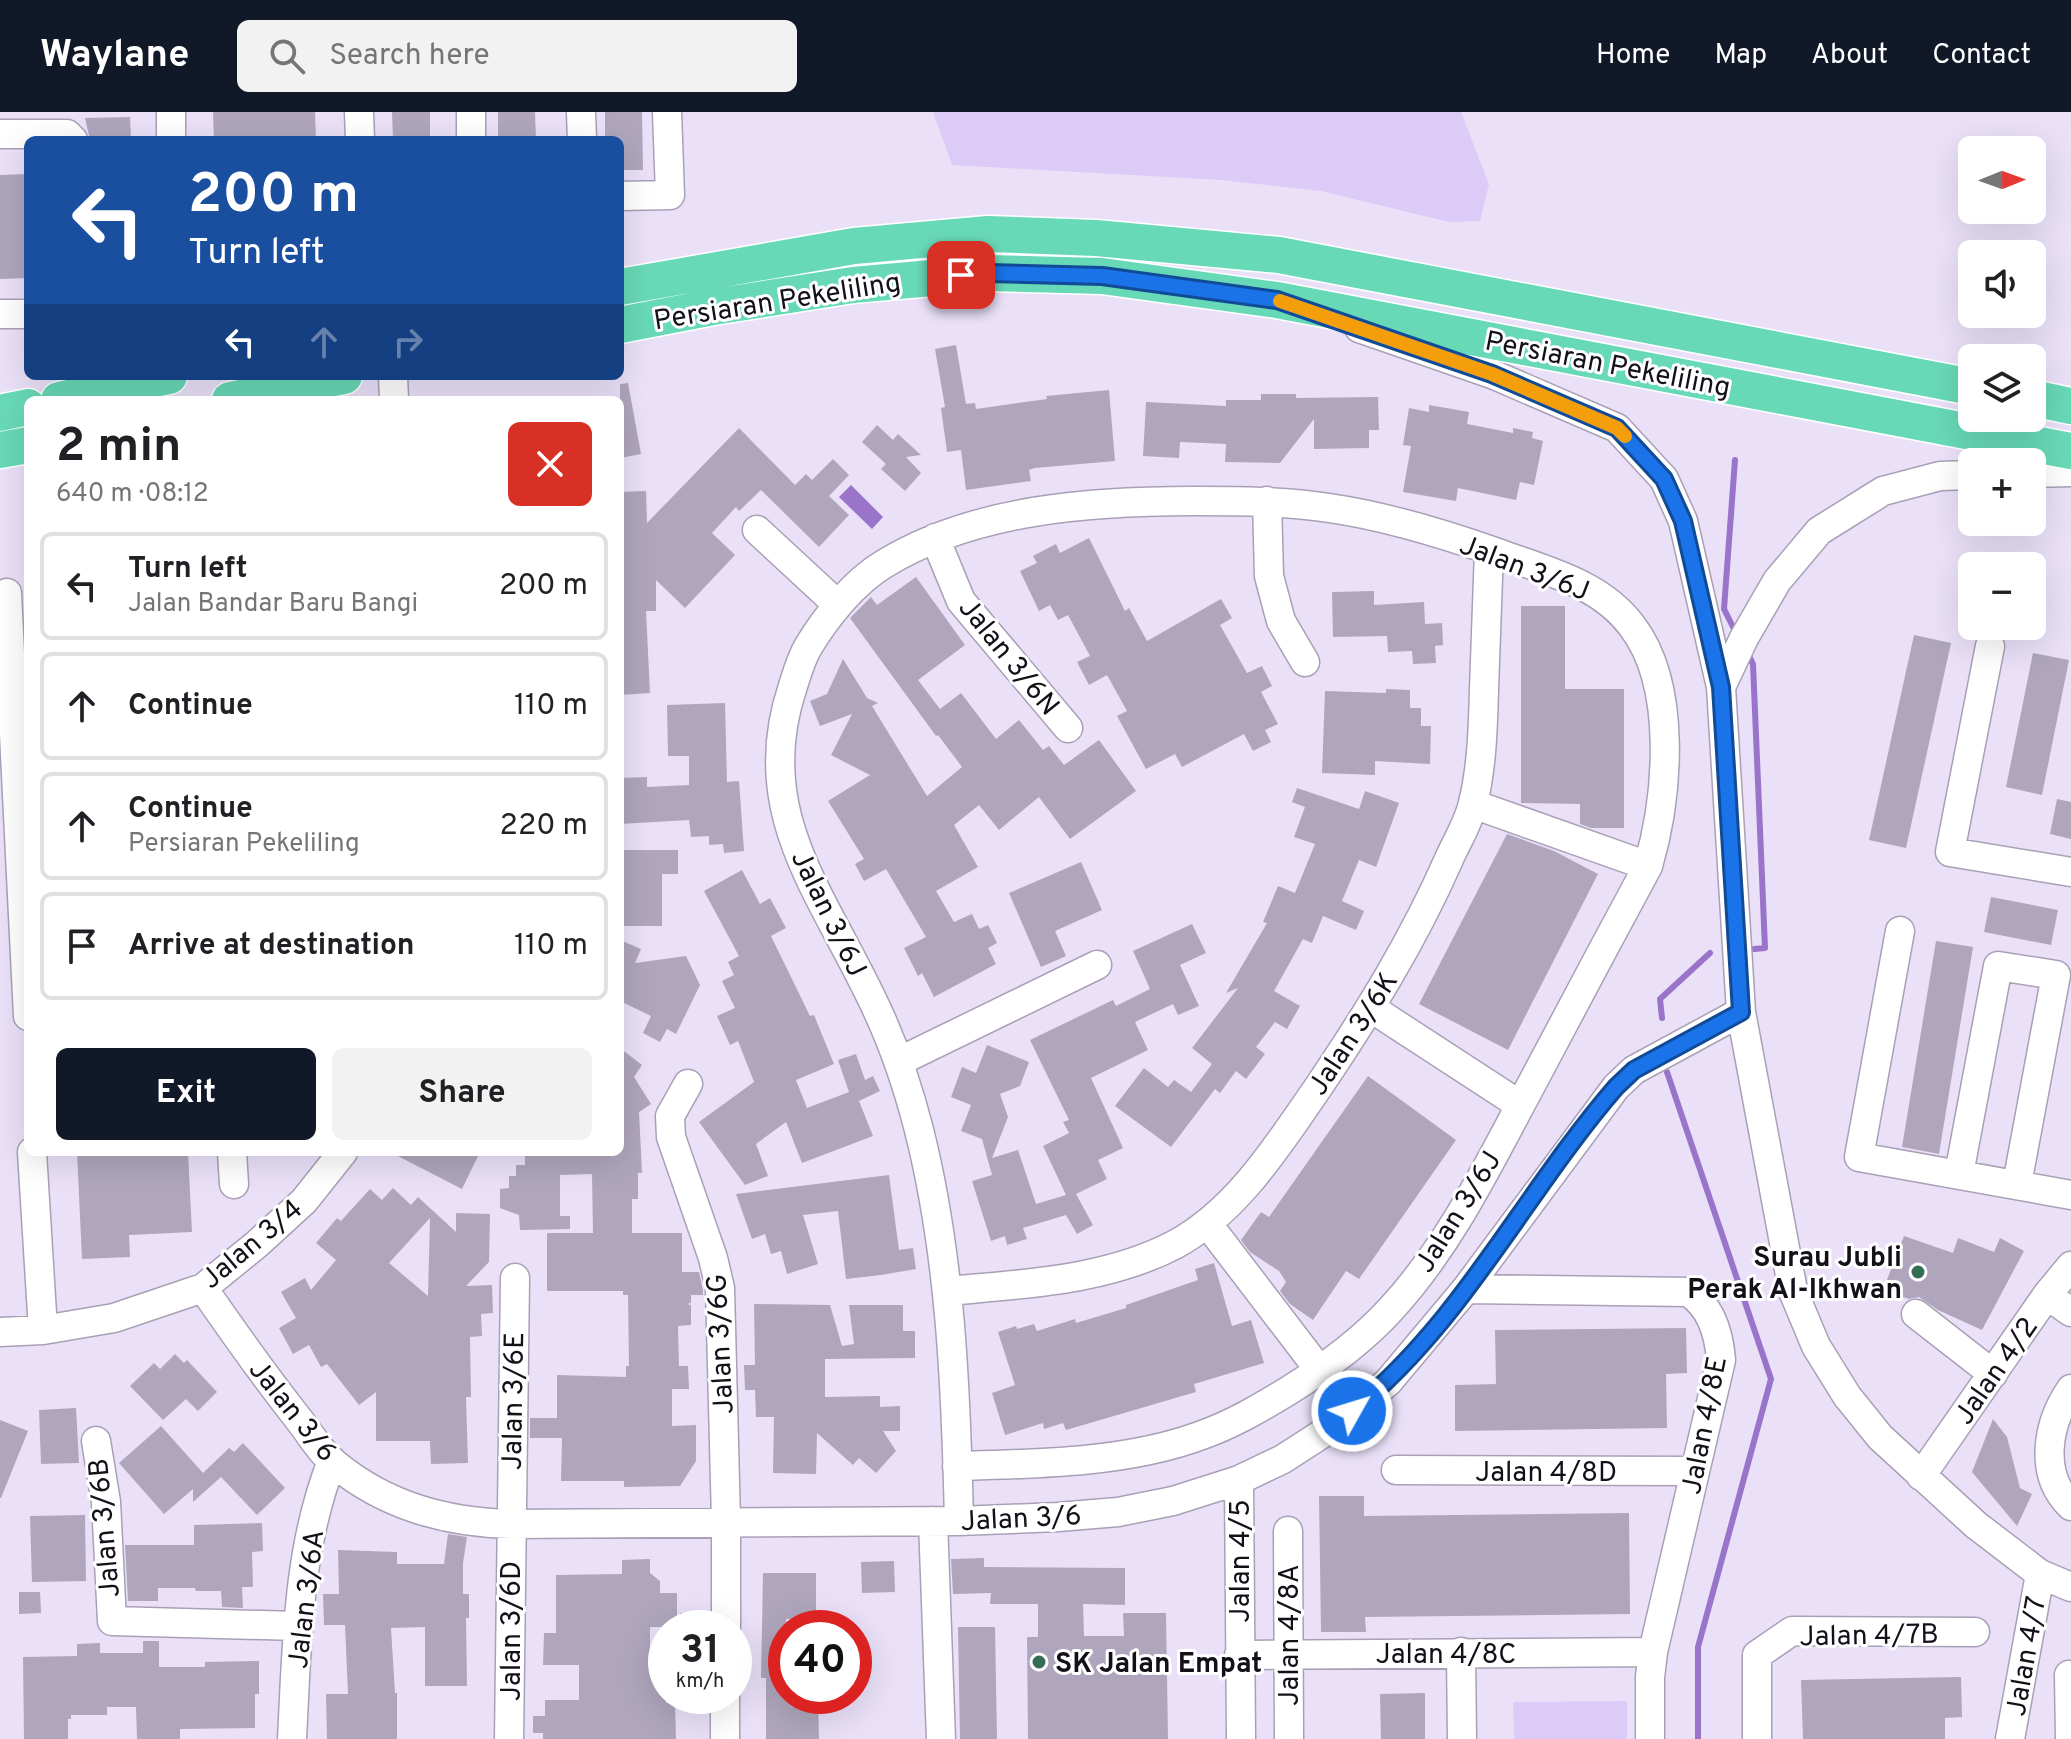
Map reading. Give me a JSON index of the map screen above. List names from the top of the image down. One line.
{"streets":{"main road":["Persiaran Pekeliling"],"street":["Jalan 3/6J","Jalan 3/6N","Jalan 3/6K","Jalan 3/4","Jalan 3/6G","Jalan 4/2","Jalan 3/6E","Jalan 3/6","Jalan 4/8E","Jalan 4/8D","Jalan 3/6B","Jalan 4/5","Jalan 3/6A","Jalan 3/6D","Jalan 4/7B","Jalan 4/8A","Jalan 4/8C","Jalan 4/7"]},"crossings":[["Jalan 3/6J","Jalan 3/6N"],["Jalan 3/6J","Jalan 3/6K"],["Jalan 3/6J","Jalan 3/6"],["Jalan 3/4","Jalan 3/6"],["Jalan 3/6G","Jalan 3/6"],["Jalan 3/6E","Jalan 3/6"],["Jalan 3/6E","Jalan 3/6D"],["Jalan 3/6","Jalan 4/8E"],["Jalan 3/6","Jalan 4/5"],["Jalan 3/6","Jalan 3/6A"],["Jalan 3/6","Jalan 3/6D"],["Jalan 4/8E","Jalan 4/8D"],["Jalan 4/8E","Jalan 4/8C"],["Jalan 3/6B","Jalan 3/6A"],["Jalan 4/5","Jalan 4/8C"],["Jalan 4/8A","Jalan 4/8C"]],"places":["Surau Jubli Perak Al-Ikhwan","SK Jalan Empat"],"north":"right","page":{"header":"Waylane","search":"Search here","nav":["Home","Map","About","Contact"],"map_buttons":["+","−"],"turn":["200 m","Turn left"],"heading":["2 min","640 m · 08:12"],"list":[{"name":"Turn left","note":"Jalan Bandar Baru Bangi","value":"200 m"},{"name":"Continue","value":"110 m"},{"name":"Continue","note":"Persiaran Pekeliling","value":"220 m"},{"name":"Arrive at destination","value":"110 m"}],"buttons":["Exit","Share"],"speed":"31 km/h","limit":"40"}}
